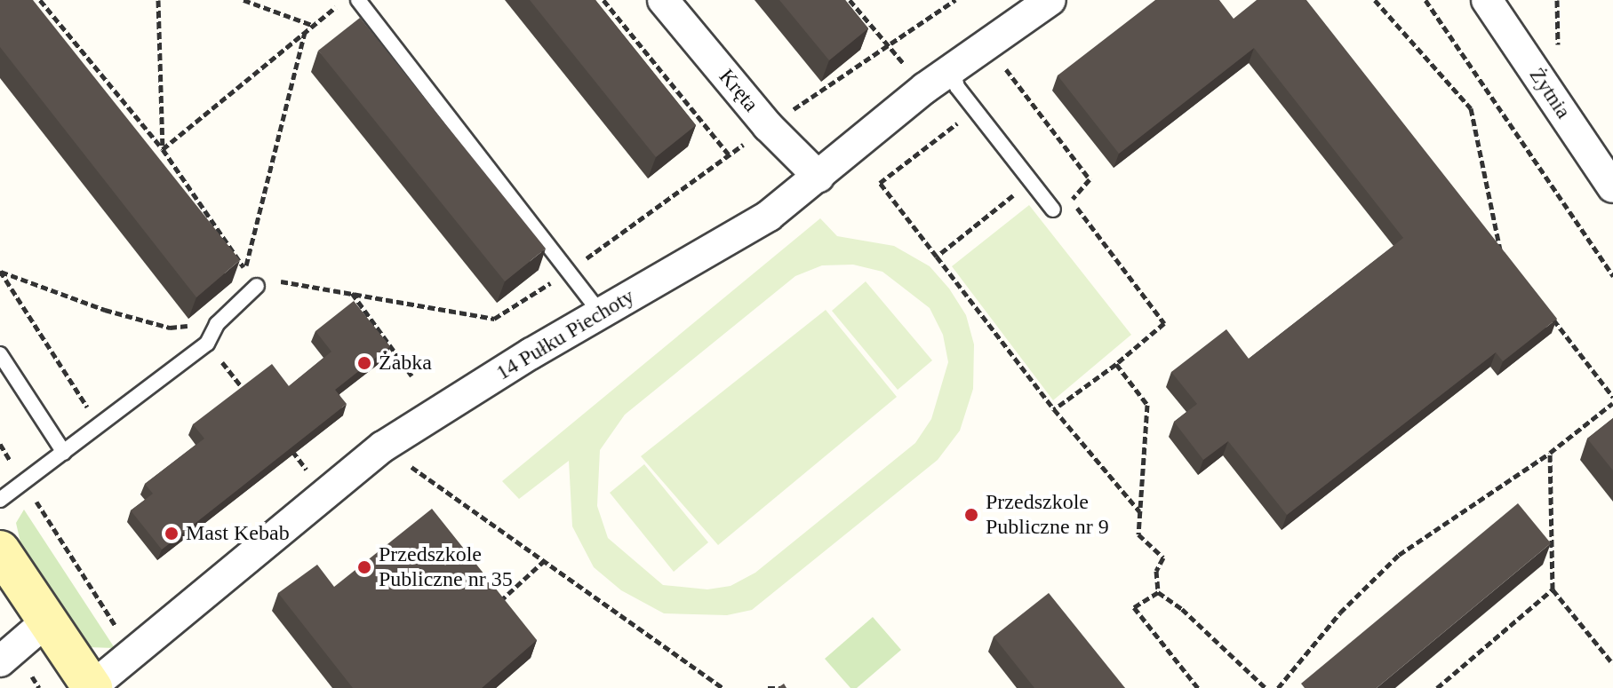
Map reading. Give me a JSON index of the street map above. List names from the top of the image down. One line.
{"streets":{"street":["Kręta","Żytnia","14 Pułku Piechoty"]},"crossings":[["Kręta","14 Pułku Piechoty"]],"places":["Żabka","Przedszkole Publiczne nr 9","Mast Kebab","Przedszkole Publiczne nr 35"]}
